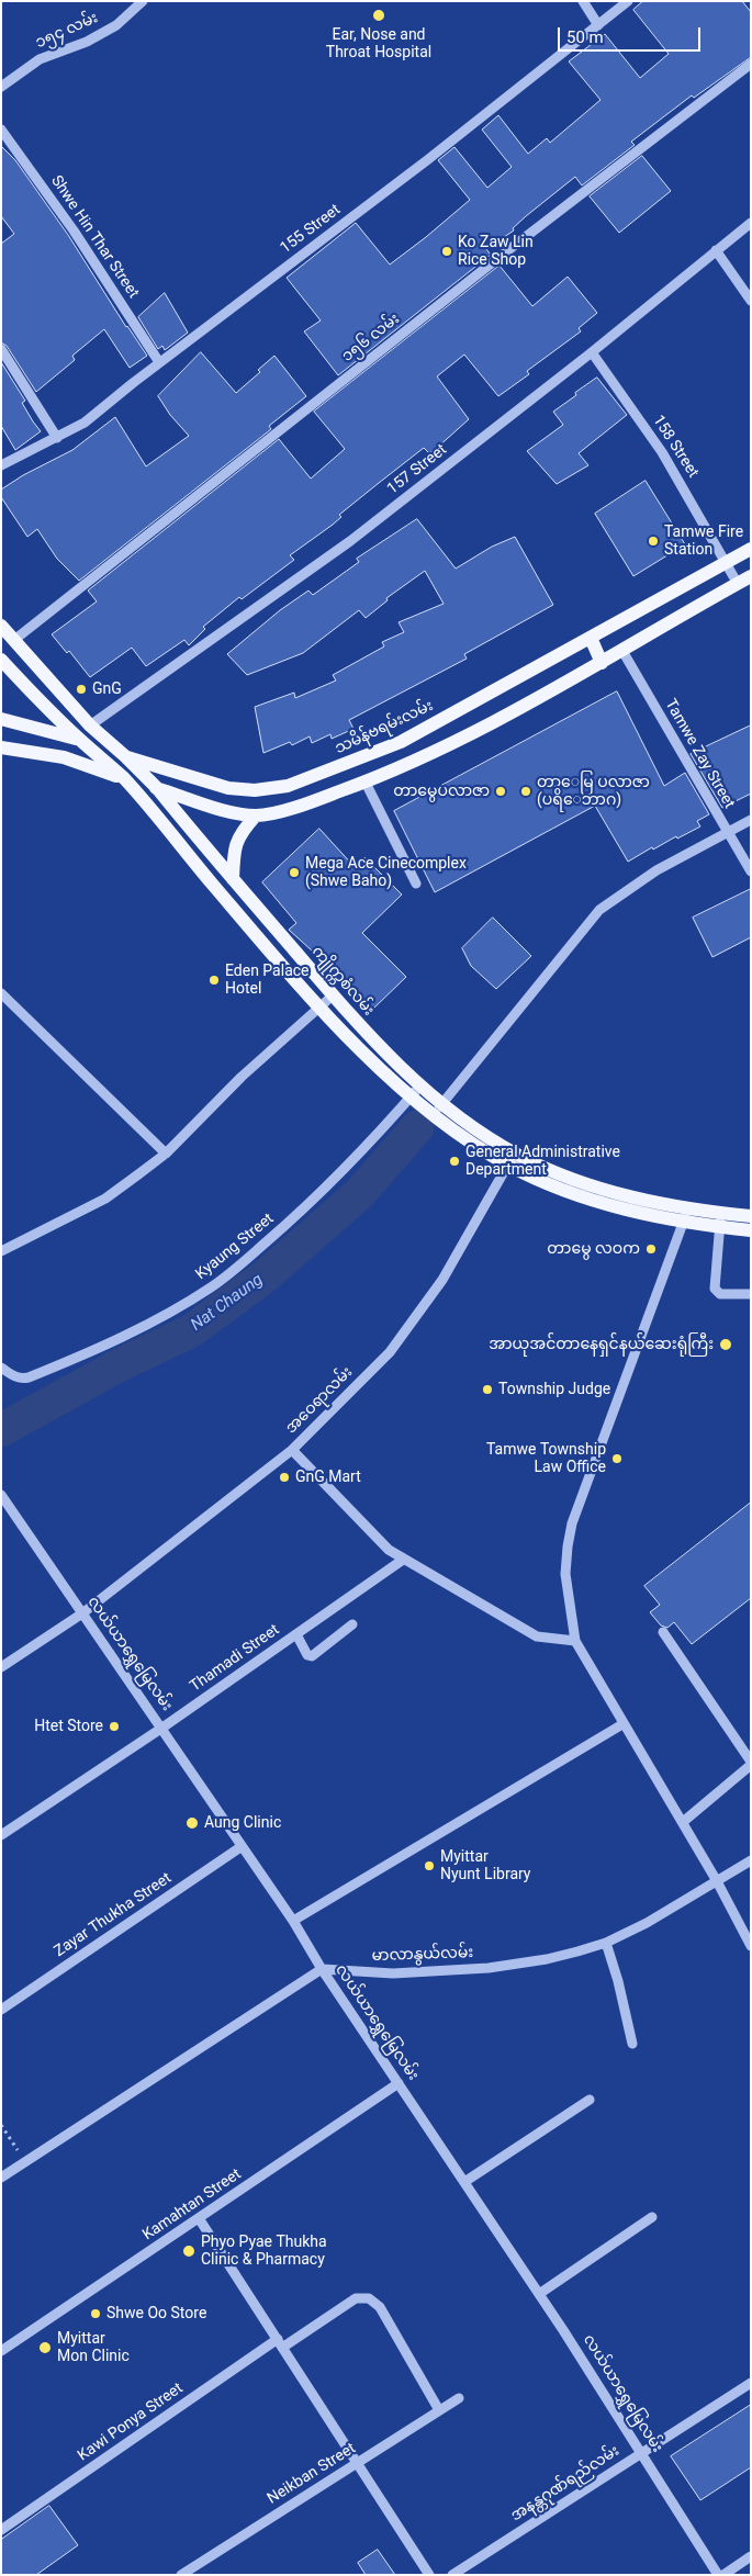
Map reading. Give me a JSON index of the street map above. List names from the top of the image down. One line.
{"streets":{"main road":["သမိန်ဗရမ်းလမ်း","ကျိုက္ကစံလမ်း"],"street":["၁၅၄ လမ်း","155 Street","Shwe Hin Thar Street","၁၅၆ လမ်း","158 Street","157 Street","Tamwe Zay Street","Kyaung Street","အဝေရာလမ်း","လယ်ယာရွှေမြေလမ်း","Thamadi Street","Zayar Thukha Street","မာလာနွယ်လမ်း","Kamahtan Street","Kawi Ponya Street","Neikban Street","အနန္တဂုဏ်ရည်လမ်း"]},"crossings":[["155 Street","Shwe Hin Thar Street"],["၁၅၆ လမ်း","ကျိုက္ကစံလမ်း"],["158 Street","157 Street"],["158 Street","သမိန်ဗရမ်းလမ်း"],["157 Street","ကျိုက္ကစံလမ်း"],["သမိန်ဗရမ်းလမ်း","ကျိုက္ကစံလမ်း"],["ကျိုက္ကစံလမ်း","Kyaung Street"],["ကျိုက္ကစံလမ်း","အဝေရာလမ်း"],["အဝေရာလမ်း","လယ်ယာရွှေမြေလမ်း"],["လယ်ယာရွှေမြေလမ်း","Thamadi Street"],["လယ်ယာရွှေမြေလမ်း","Zayar Thukha Street"],["လယ်ယာရွှေမြေလမ်း","မာလာနွယ်လမ်း"],["လယ်ယာရွှေမြေလမ်း","Kamahtan Street"],["လယ်ယာရွှေမြေလမ်း","အနန္တဂုဏ်ရည်လမ်း"],["Kawi Ponya Street","Neikban Street"]],"water":["Nat Chaung"],"places":["Ear, Nose and Throat Hospital","Ko Zaw Lin Rice Shop","Tamwe Fire Station","GnG","တာမွေပလာဇာ","တာေမြ ပလာဇာ (ပရိေဘာဂ)","Mega Ace Cinecomplex (Shwe Baho)","Eden Palace Hotel","General Administrative Department","တာမွေ လဝက","အာယုအင်တာနေရှင်နယ်ဆေးရုံကြီး","Township Judge","Tamwe Township Law Office","GnG Mart","Htet Store","Aung Clinic","Myittar Nyunt Library","Phyo Pyae Thukha Clinic & Pharmacy","Shwe Oo Store","Myittar Mon Clinic"],"scale_bar":"50 m"}
